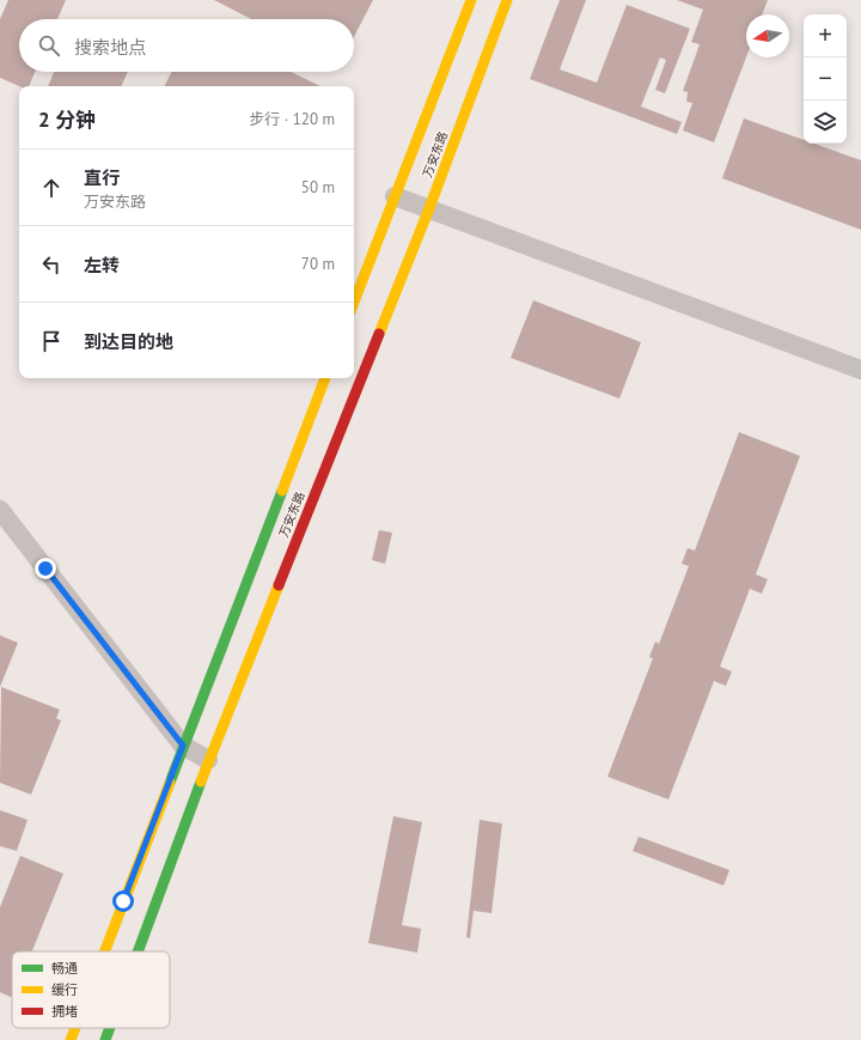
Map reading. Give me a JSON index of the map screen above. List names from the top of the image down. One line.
{"streets":{"main road":["万安东路"]},"legend":["畅通","缓行","拥堵"],"north":"left","page":{"map_buttons":["+","−"],"search":"搜索地点","heading":["2 分钟","步行 · 120 m"],"list":[["直行","万安东路","50 m"],["左转","70 m"],"到达目的地"]}}
